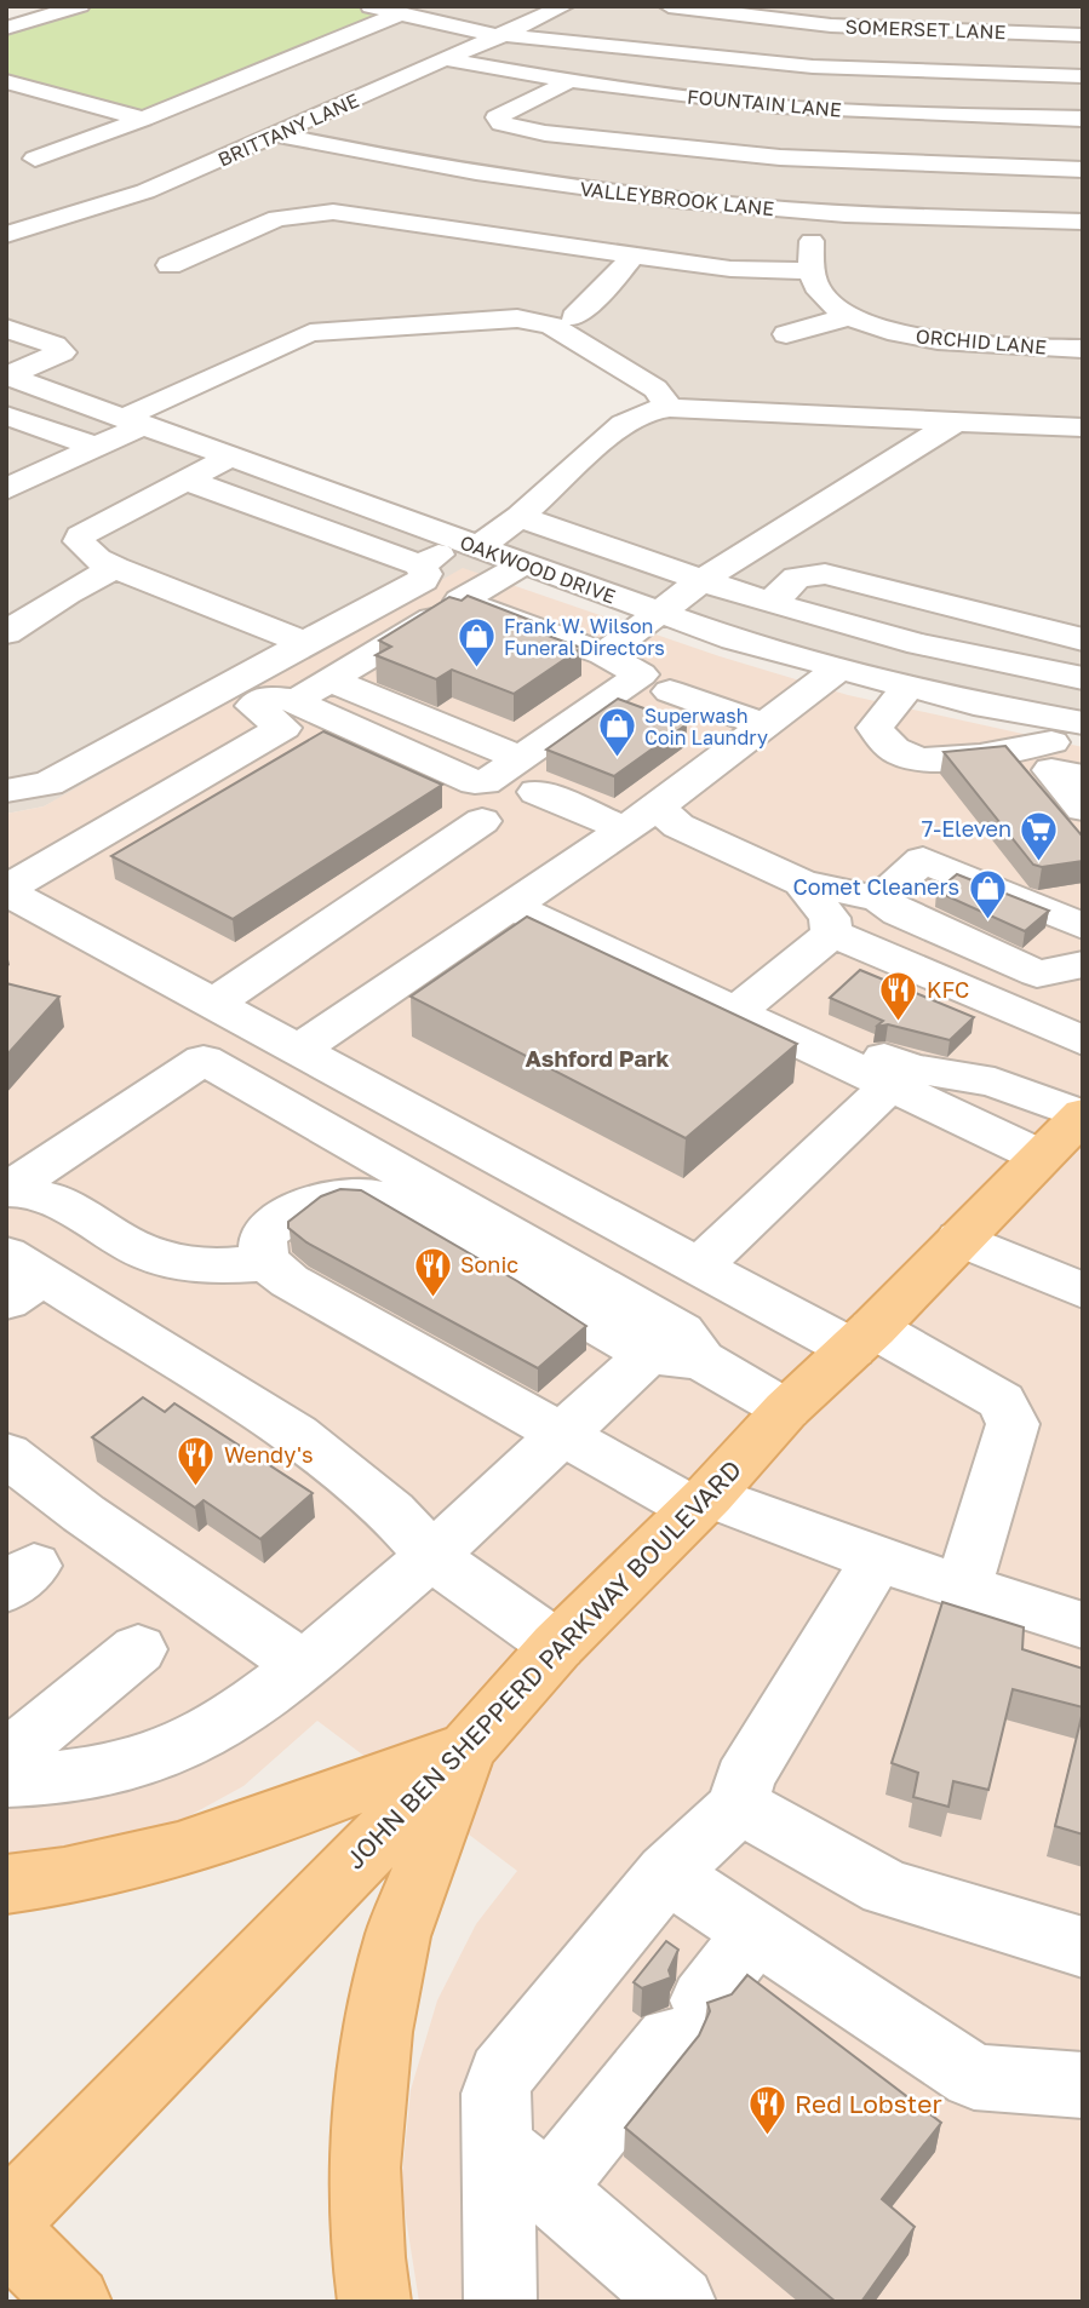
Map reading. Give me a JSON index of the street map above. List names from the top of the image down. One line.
{"streets":{"main road":["JOHN BEN SHEPPERD PARKWAY BOULEVARD"],"street":["SOMERSET LANE","FOUNTAIN LANE","BRITTANY LANE","VALLEYBROOK LANE","ORCHID LANE","OAKWOOD DRIVE"]},"crossings":[["FOUNTAIN LANE","BRITTANY LANE"],["BRITTANY LANE","VALLEYBROOK LANE"]],"districts":["Ashford Park"],"places":{"shop":["Frank W. Wilson Funeral Directors","Superwash Coin Laundry","Comet Cleaners"],"supermarket":["7-Eleven"],"restaurant":["KFC","Sonic","Wendy's","Red Lobster"]}}
